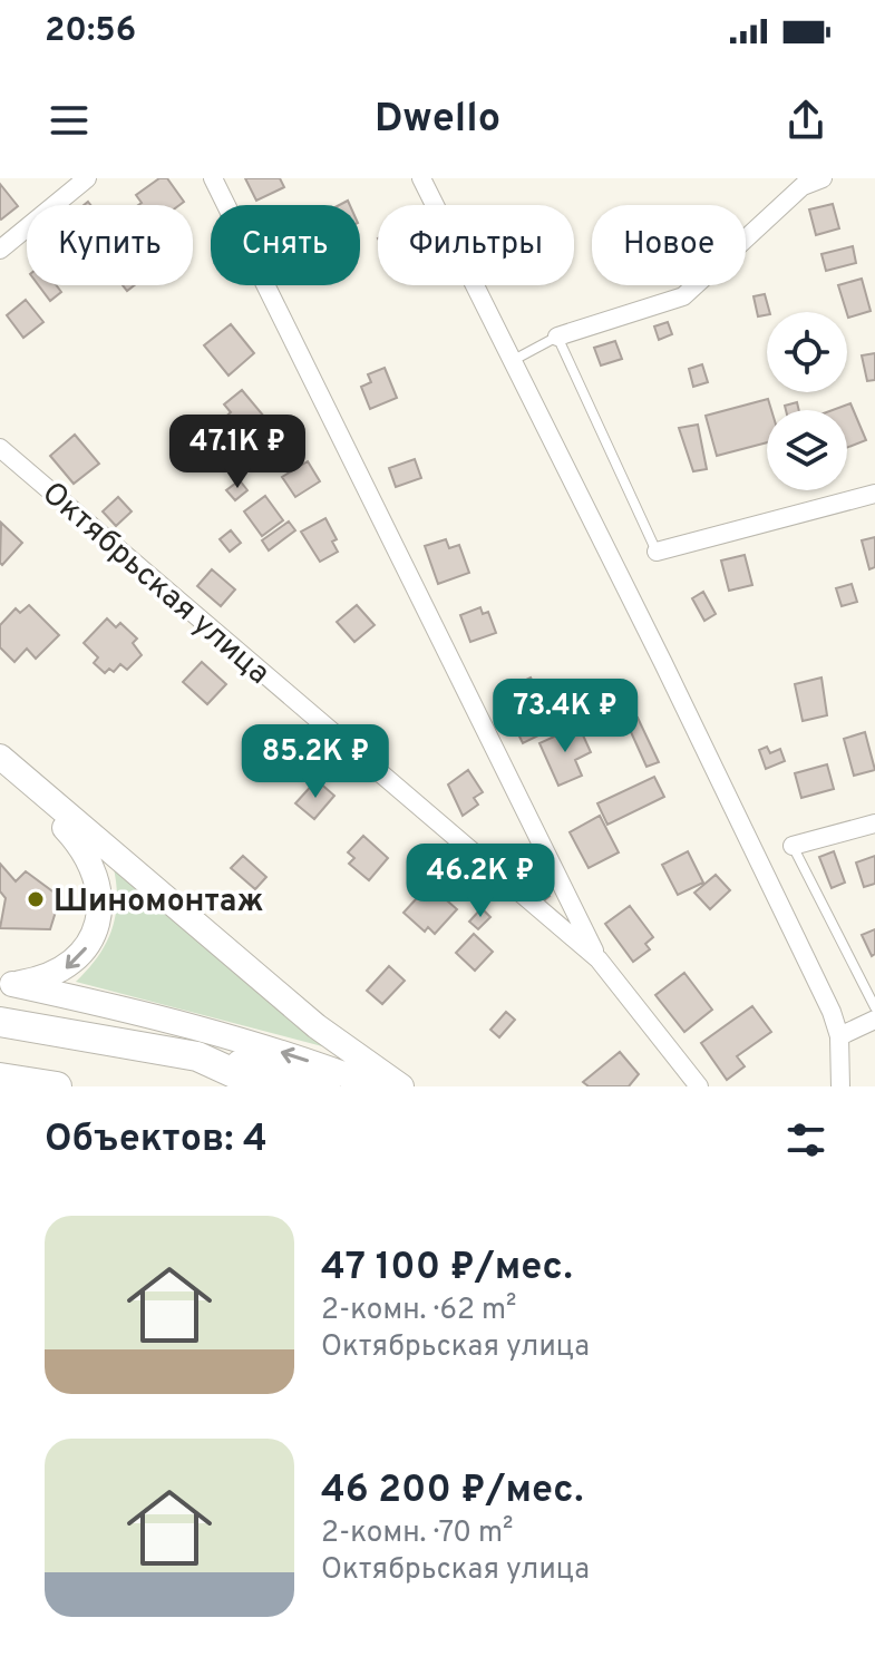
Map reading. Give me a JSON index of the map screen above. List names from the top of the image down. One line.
{"streets":{"street":["Октябрьская улица"]},"places":["Шиномонтаж"],"page":{"status":"20:56","header":"Dwello","chip":["Купить","Снять","Фильтры","Новое"],"price":["47.1K ₽","73.4K ₽","85.2K ₽","46.2K ₽"],"heading":"Объектов: 4","list":[{"name":"47 100 ₽/мес.","note":"2-комн. · 62 m² · Октябрьская улица"},{"name":"46 200 ₽/мес.","note":"2-комн. · 70 m² · Октябрьская улица"}]}}
